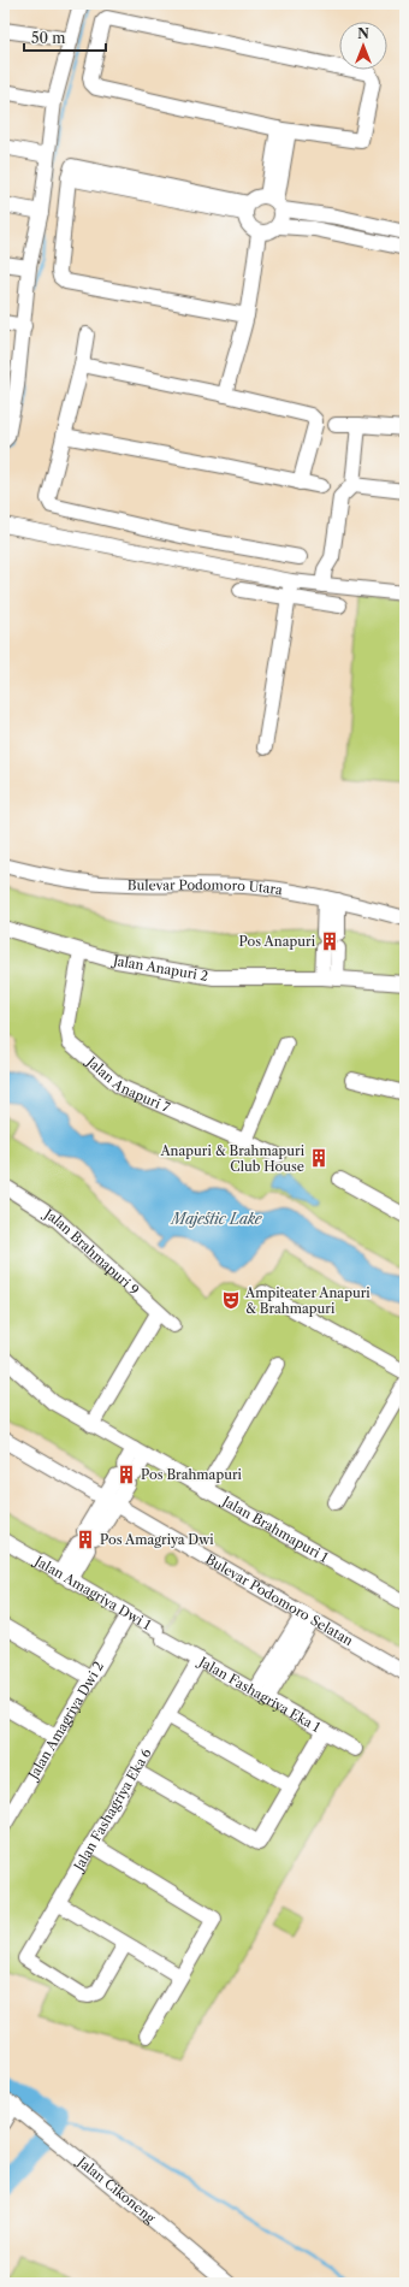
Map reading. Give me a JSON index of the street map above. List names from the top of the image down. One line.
{"streets":{"street":["Bulevar Podomoro Utara","Jalan Anapuri 2","Jalan Anapuri 7","Jalan Brahmapuri 9","Jalan Brahmapuri 1","Jalan Amagriya Dwi 1","Bulevar Podomoro Selatan","Jalan Fashagriya Eka 1","Jalan Amagriya Dwi 2","Jalan Fashagriya Eka 6","Jalan Cikoneng"]},"crossings":[["Jalan Anapuri 2","Jalan Anapuri 7"],["Jalan Amagriya Dwi 1","Jalan Fashagriya Eka 1"],["Jalan Amagriya Dwi 1","Jalan Amagriya Dwi 2"],["Jalan Fashagriya Eka 1","Jalan Fashagriya Eka 6"]],"water":["Majestic Lake"],"places":{"building":["Pos Anapuri","Anapuri & Brahmapuri Club House","Pos Brahmapuri","Pos Amagriya Dwi"],"theatre":["Ampiteater Anapuri & Brahmapuri"]},"scale_bar":"50 m","north":"top"}
